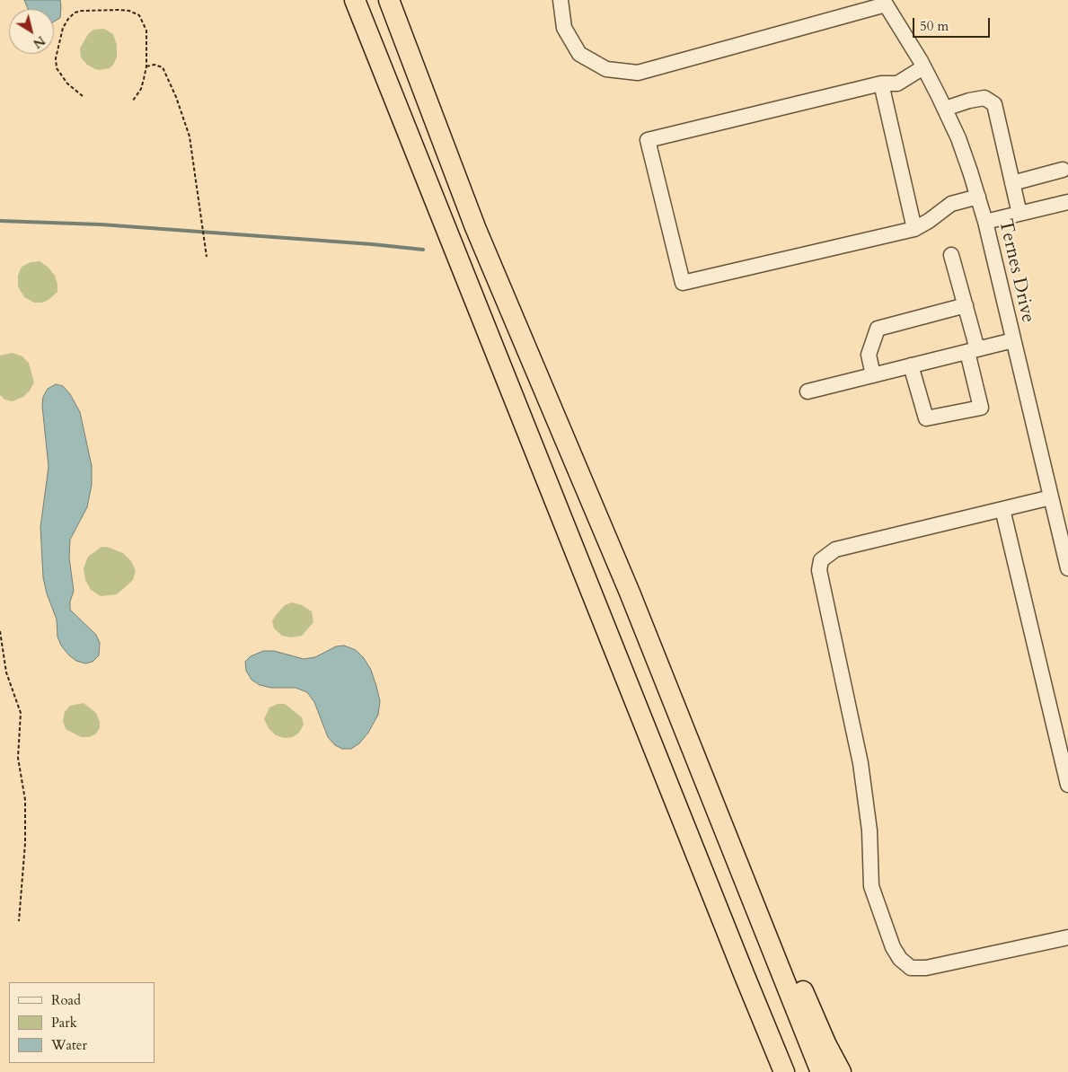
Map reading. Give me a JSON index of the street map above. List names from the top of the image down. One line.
{"streets":{"street":["Ternes Drive"]},"legend":["Road","Park","Water"],"scale_bar":"50 m","north":"bottom right"}
